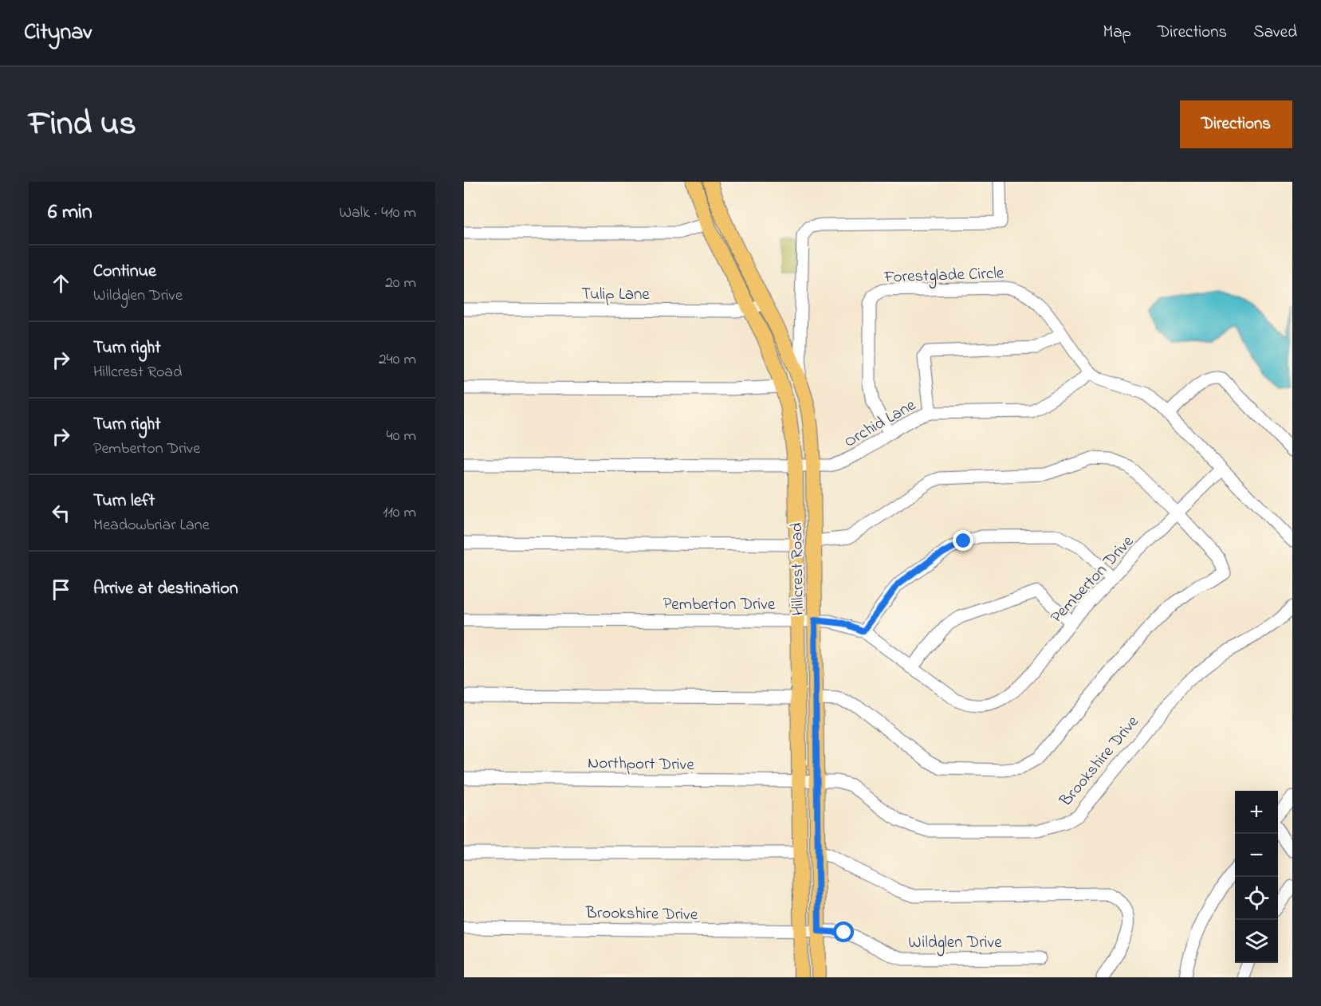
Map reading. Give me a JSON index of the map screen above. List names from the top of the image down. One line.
{"streets":{"main road":["Hillcrest Road"],"street":["Forestglade Circle","Tulip Lane","Orchid Lane","Pemberton Drive","Brookshire Drive","Northport Drive","Wildglen Drive"]},"crossings":[["Forestglade Circle","Orchid Lane"],["Tulip Lane","Hillcrest Road"],["Orchid Lane","Hillcrest Road"],["Hillcrest Road","Pemberton Drive"],["Hillcrest Road","Brookshire Drive"],["Hillcrest Road","Northport Drive"],["Hillcrest Road","Wildglen Drive"],["Brookshire Drive","Northport Drive"],["Brookshire Drive","Wildglen Drive"]],"page":{"header":"Citynav","nav":["Map","Directions","Saved"],"title":"Find us","buttons":"Directions","heading":["6 min","Walk · 410 m"],"list":[["Continue","Wildglen Drive","20 m"],["Turn right","Hillcrest Road","240 m"],["Turn right","Pemberton Drive","40 m"],["Turn left","Meadowbriar Lane","110 m"],"Arrive at destination"],"map_buttons":["+","−"]}}
